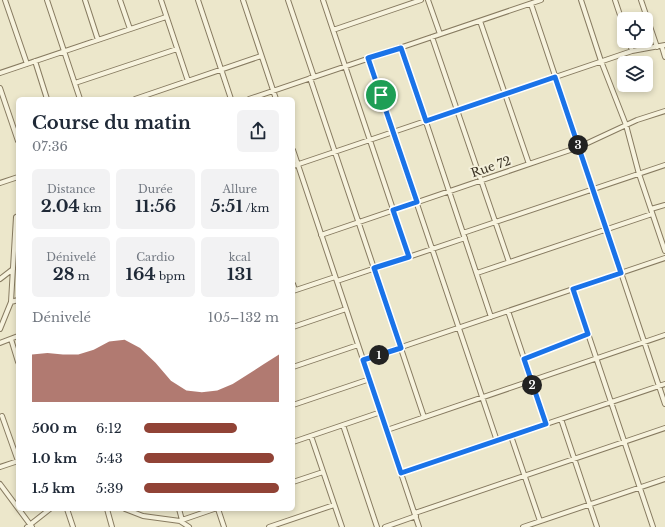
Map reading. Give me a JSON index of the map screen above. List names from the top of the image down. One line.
{"streets":{"street":["Rue 72"]},"page":{"heading":["Course du matin","07:36"],"pins":["3","1","2"],"stats":[["Distance","2.04 km"],["Durée","11:56"],["Allure","5:51 /km"],["Dénivelé","28 m"],["Cardio","164 bpm"],["kcal","131"]],"chart":["Dénivelé","105–132 m"],"list":[{"name":"500 m","note":"6:12"},{"name":"1.0 km","note":"5:43"},{"name":"1.5 km","note":"5:39"}]}}
